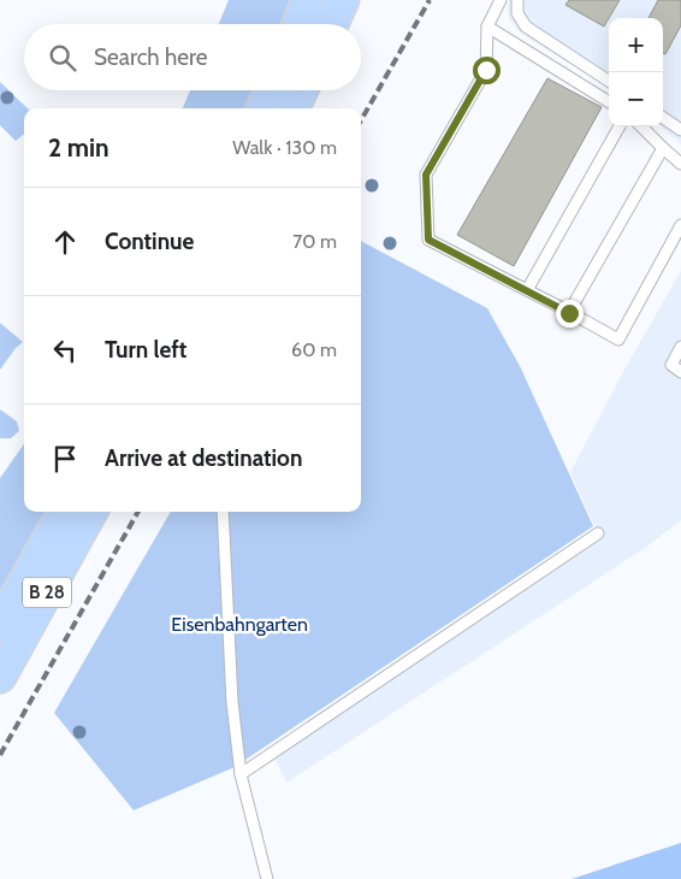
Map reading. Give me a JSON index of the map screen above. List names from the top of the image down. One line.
{"streets":{"main road":["B 28"]},"parks":["Eisenbahngarten"],"page":{"map_buttons":["+","−"],"search":"Search here","heading":["2 min","Walk · 130 m"],"list":[["Continue","70 m"],["Turn left","60 m"],"Arrive at destination"]}}
